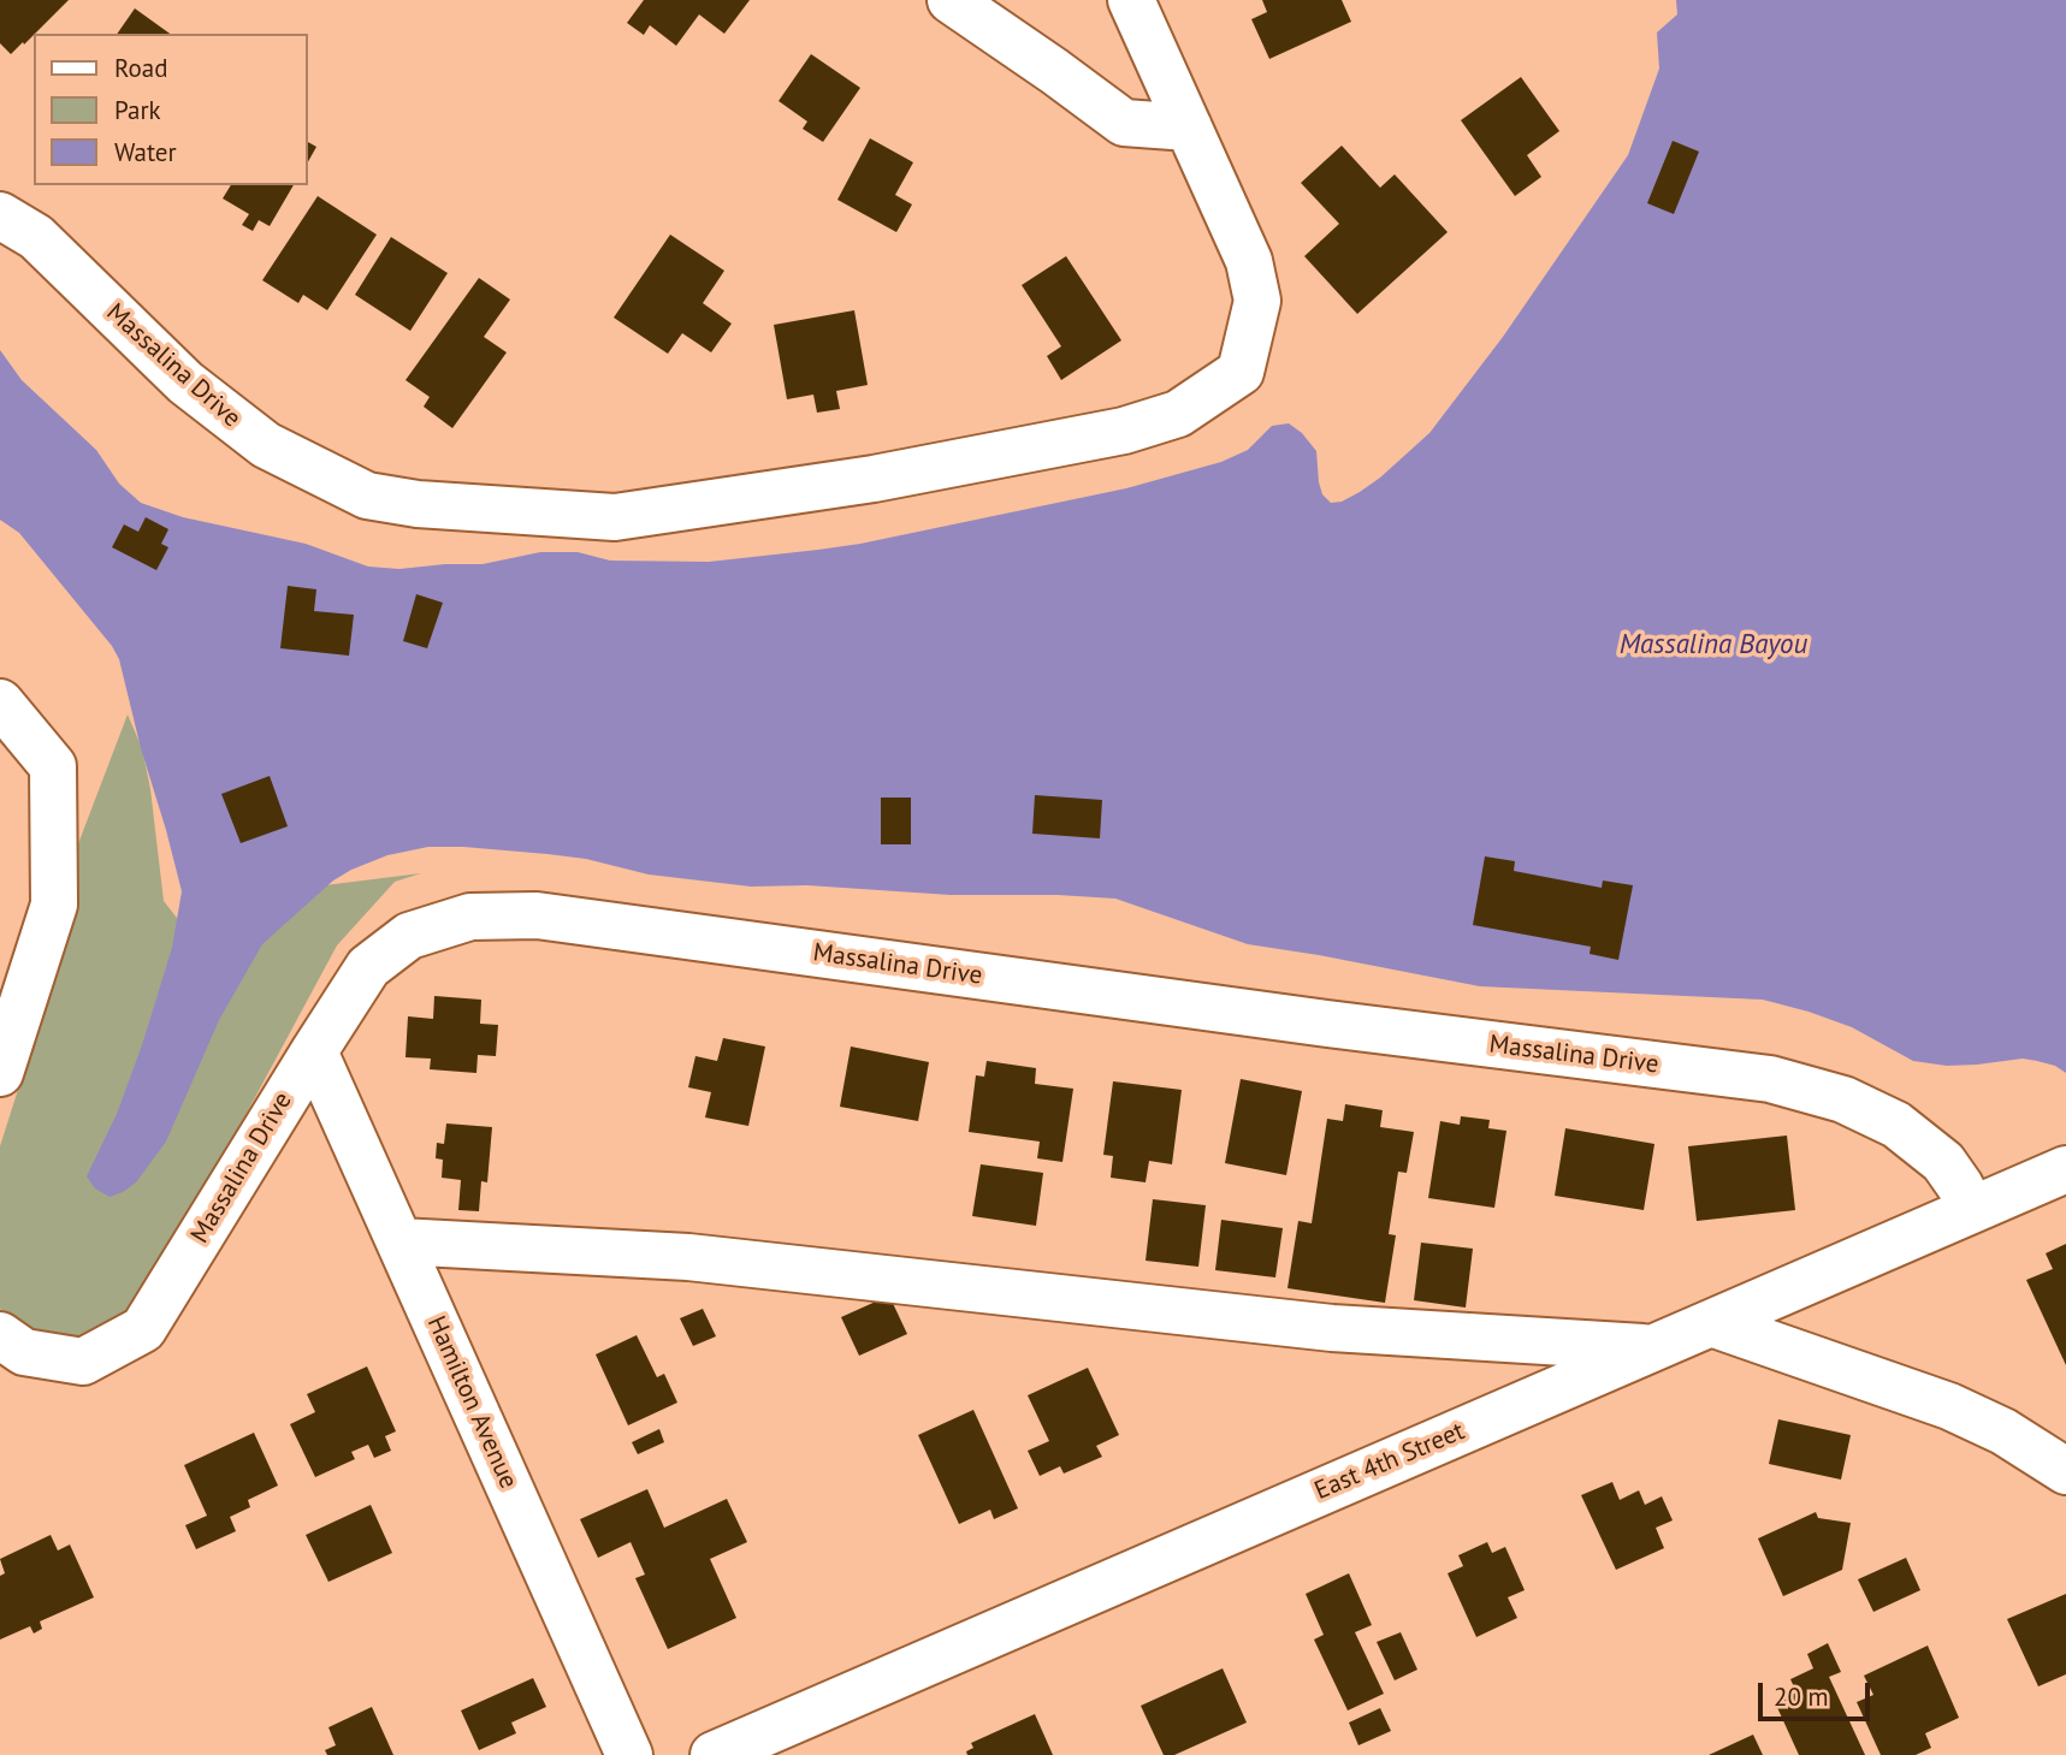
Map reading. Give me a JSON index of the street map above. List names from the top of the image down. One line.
{"streets":{"street":["Massalina Drive","Hamilton Avenue","East 4th Street"]},"crossings":[["Massalina Drive","Hamilton Avenue"],["Massalina Drive","East 4th Street"]],"water":["Massalina Bayou"],"legend":["Road","Park","Water"],"scale_bar":"20 m"}
